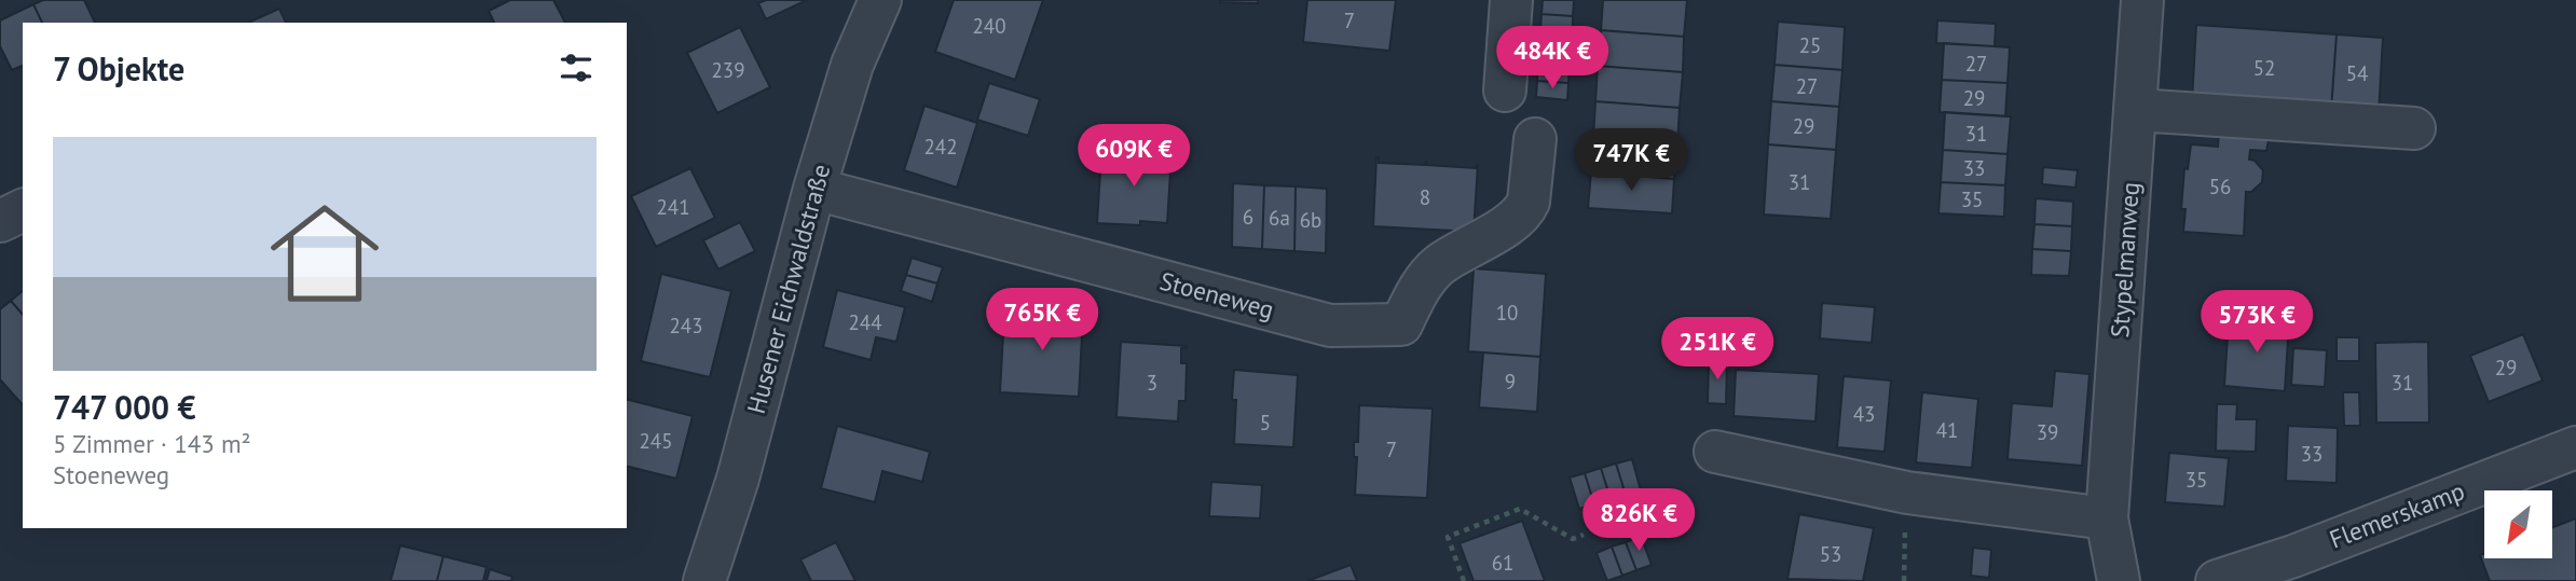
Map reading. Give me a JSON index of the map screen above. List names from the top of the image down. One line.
{"streets":{"street":["Stypelmanweg","Husener Eichwaldstraße","Stoeneweg","Flemerskamp"]},"crossings":[["Husener Eichwaldstraße","Stoeneweg"]],"house_numbers":["7","240","25","27","52","239","54","27","29","29","31","242","33","31","56","8","35","241","6","6a","6b","10","244","243","29","9","3","31","43","5","41","39","245","7","33","35","53","61"],"north":"bottom left","page":{"heading":"7 Objekte","price":["484K €","609K €","747K €","765K €","573K €","251K €","826K €"],"list":[{"name":"747 000 €","note":"5 Zimmer · 143 m² · Stoeneweg"}]}}
